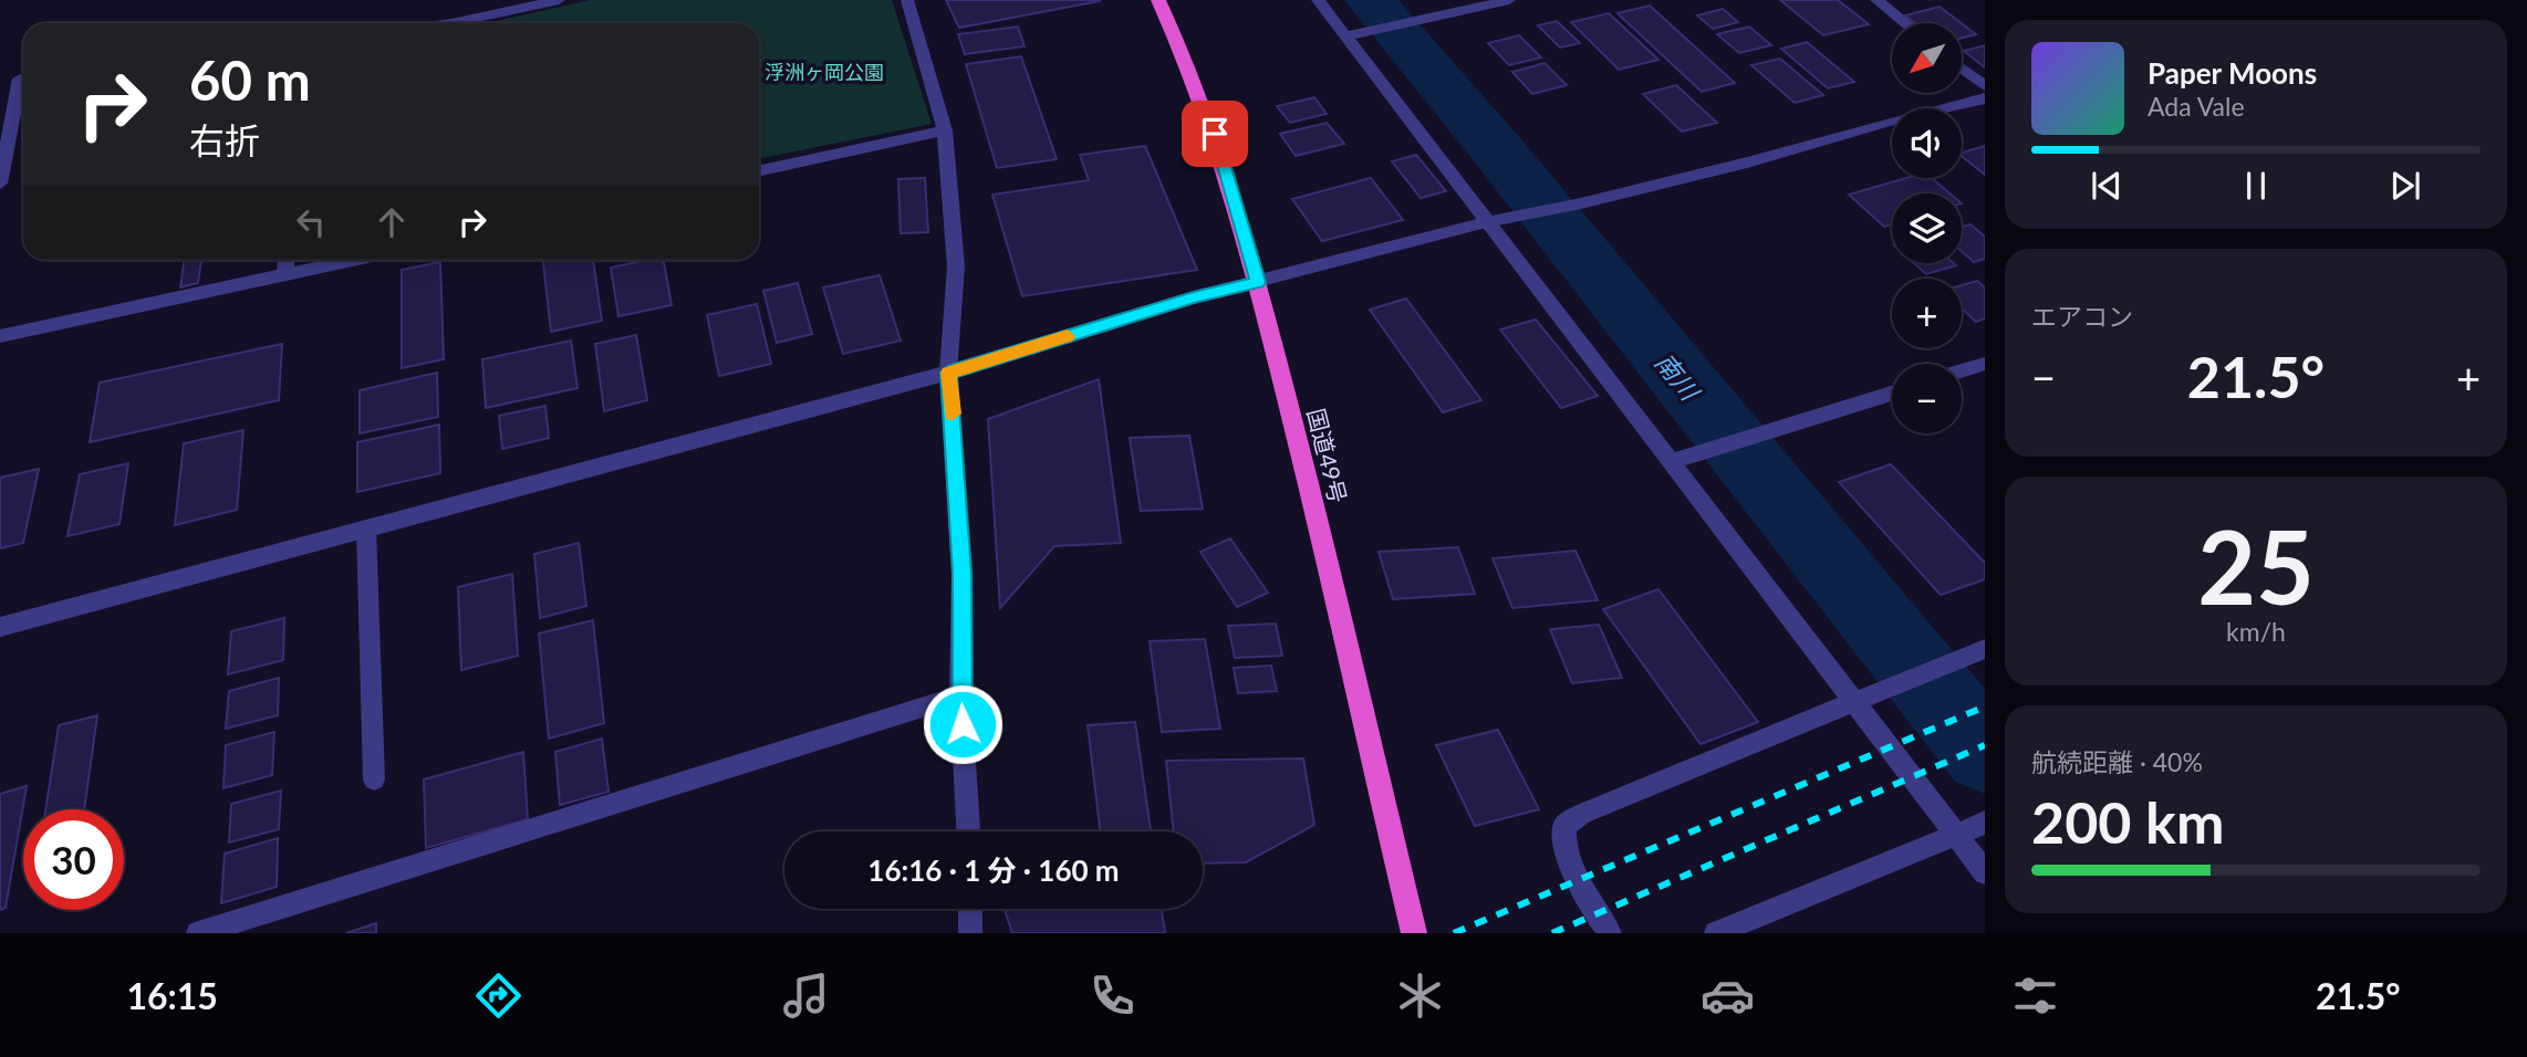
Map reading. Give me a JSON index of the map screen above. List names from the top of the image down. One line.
{"streets":{"highway":["国道49号"]},"water":["南川"],"parks":["浮洲ヶ岡公園"],"north":"bottom left","page":{"map_buttons":["+","−"],"turn":["60 m","右折"],"song":["Paper Moons","Ada Vale"],"tile":["エアコン",["25","km/h"],["航続距離 · 40%","200 km"]],"heat":["−","21.5°","+"],"limit":"30","trip":"16:16 · 1 分 · 160 m","tabs":["16:15","21.5°"]}}
